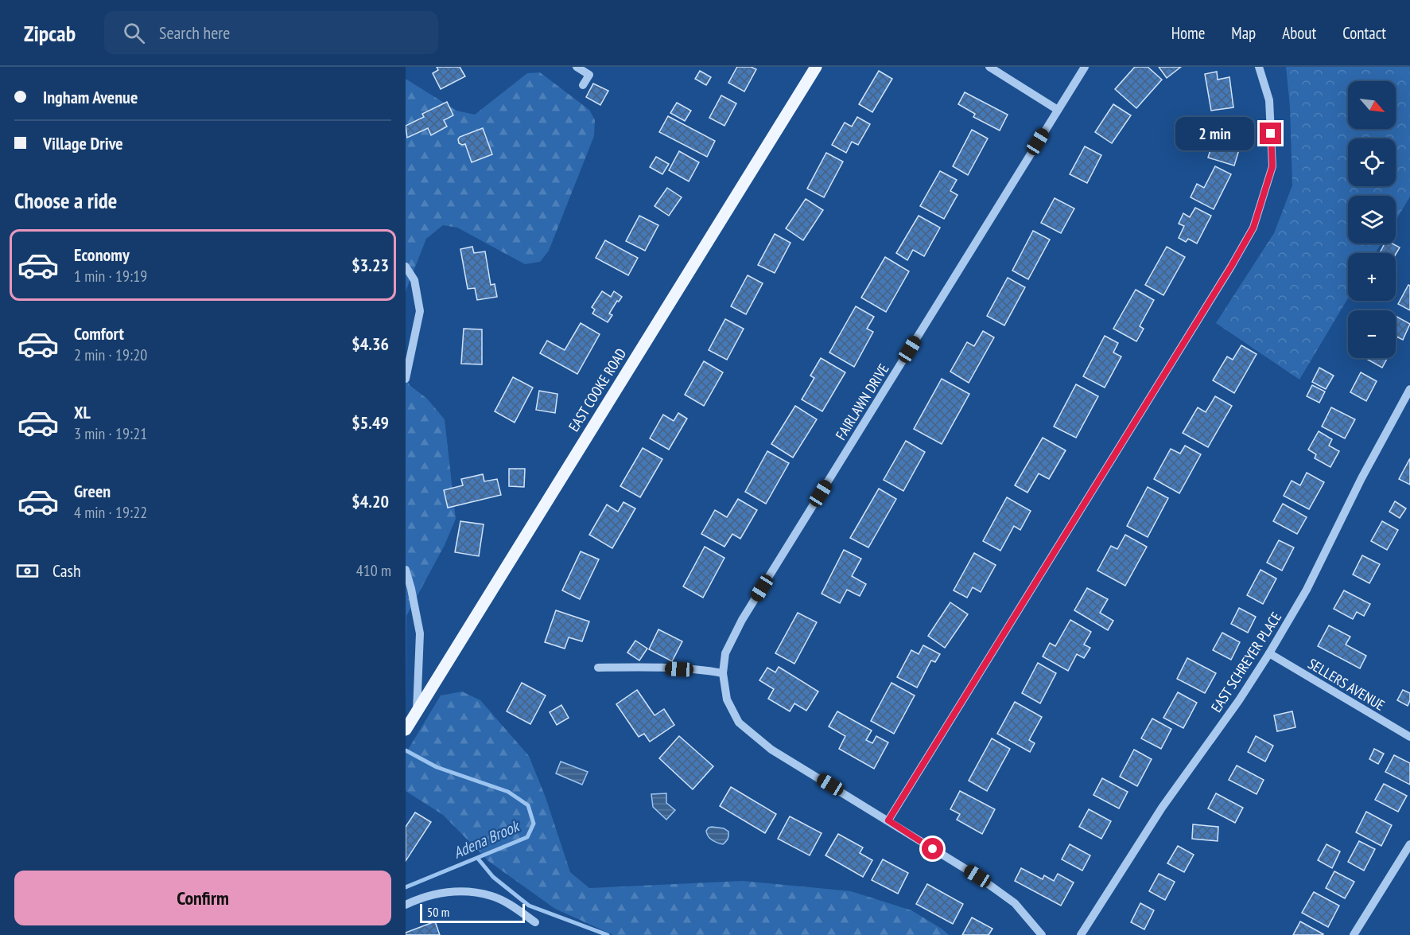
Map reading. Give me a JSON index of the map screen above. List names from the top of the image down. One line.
{"streets":{"main road":["EAST COOKE ROAD"],"street":["FAIRLAWN DRIVE","EAST SCHREYER PLACE","SELLERS AVENUE"]},"crossings":[["EAST SCHREYER PLACE","SELLERS AVENUE"]],"water":["Adena Brook"],"scale_bar":"50 m","north":"bottom right","page":{"header":"Zipcab","search":"Search here","nav":["Home","Map","About","Contact"],"banner":["Ingham Avenue","Village Drive"],"map_buttons":["+","−"],"bubble":"2 min","heading":"Choose a ride","list":[{"name":"Economy","note":"1 min · 19:19","value":"$3.23"},{"name":"Comfort","note":"2 min · 19:20","value":"$4.36"},{"name":"XL","note":"3 min · 19:21","value":"$5.49"},{"name":"Green","note":"4 min · 19:22","value":"$4.20"}],"pay":["Cash","410 m"],"buttons":"Confirm","scale":"50 m"}}
